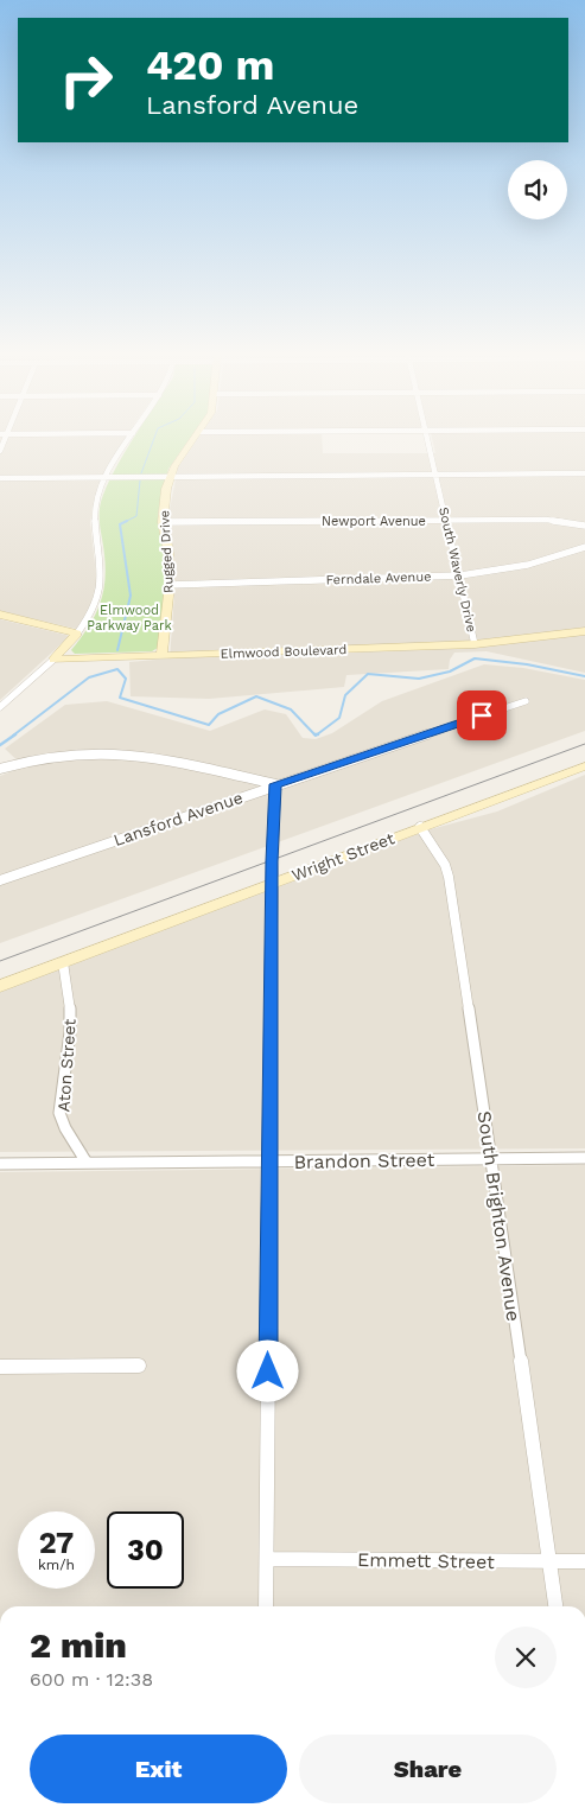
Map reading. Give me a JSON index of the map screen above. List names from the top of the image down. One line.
{"streets":{"street":["Newport Avenue","Rugged Drive","South Waverly Drive","Ferndale Avenue","Elmwood Boulevard","Lansford Avenue","Wright Street","Aton Street","Brandon Street","South Brighton Avenue","Emmett Street"]},"crossings":[["Newport Avenue","Rugged Drive"],["Newport Avenue","South Waverly Drive"],["Rugged Drive","Ferndale Avenue"],["Rugged Drive","Elmwood Boulevard"],["South Waverly Drive","Ferndale Avenue"],["South Waverly Drive","Elmwood Boulevard"],["Wright Street","Aton Street"],["Wright Street","South Brighton Avenue"],["Aton Street","Brandon Street"],["Brandon Street","South Brighton Avenue"],["South Brighton Avenue","Emmett Street"]],"parks":["Elmwood Parkway Park"],"page":{"turn":["420 m","Lansford Avenue"],"speed":"27 km/h","limit":"30","heading":["2 min","600 m · 12:38"],"buttons":["Exit","Share"]}}
